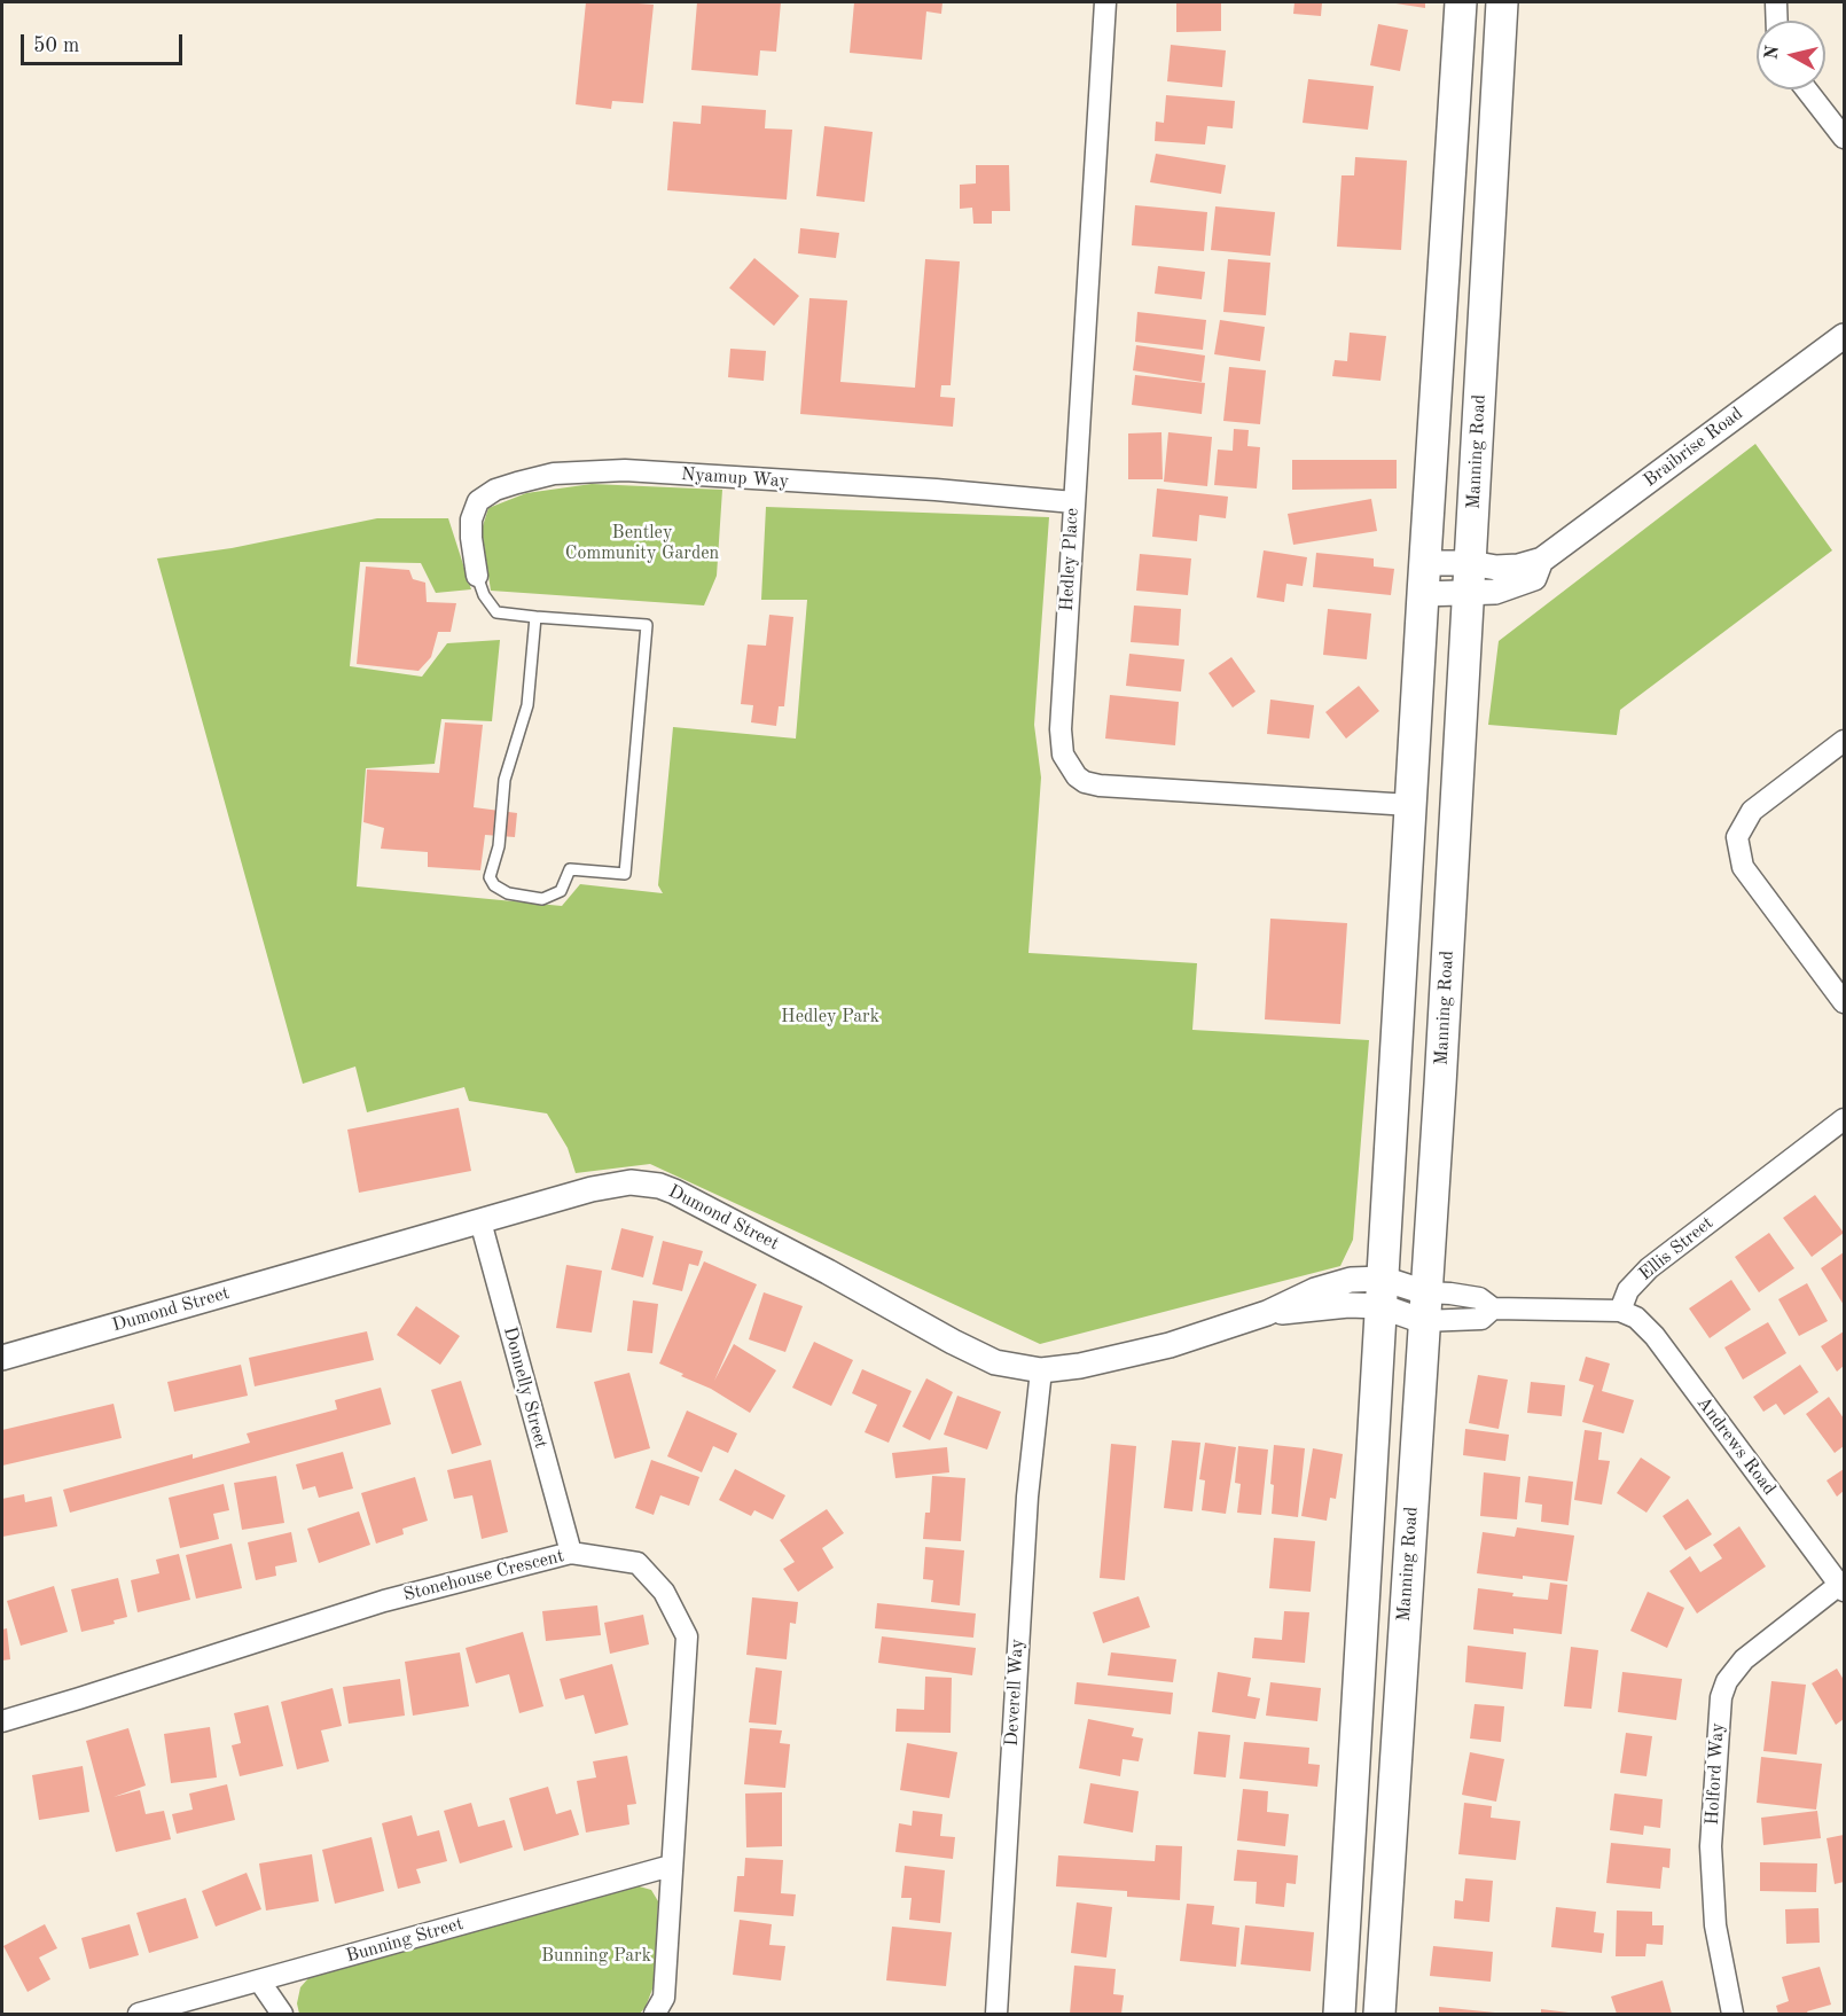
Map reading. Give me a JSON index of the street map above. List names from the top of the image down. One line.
{"streets":{"main road":["Manning Road"],"street":["Braibrise Road","Nyamup Way","Hedley Place","Dumond Street","Ellis Street","Donnelly Street","Andrews Road","Stonehouse Crescent","Deverell Way","Holford Way","Bunning Street"]},"crossings":[["Braibrise Road","Manning Road"],["Manning Road","Dumond Street"],["Nyamup Way","Hedley Place"],["Dumond Street","Donnelly Street"],["Dumond Street","Deverell Way"],["Ellis Street","Andrews Road"],["Donnelly Street","Stonehouse Crescent"],["Andrews Road","Holford Way"],["Stonehouse Crescent","Bunning Street"]],"parks":["Bentley Community Garden","Hedley Park","Bunning Park"],"scale_bar":"50 m","north":"left"}
